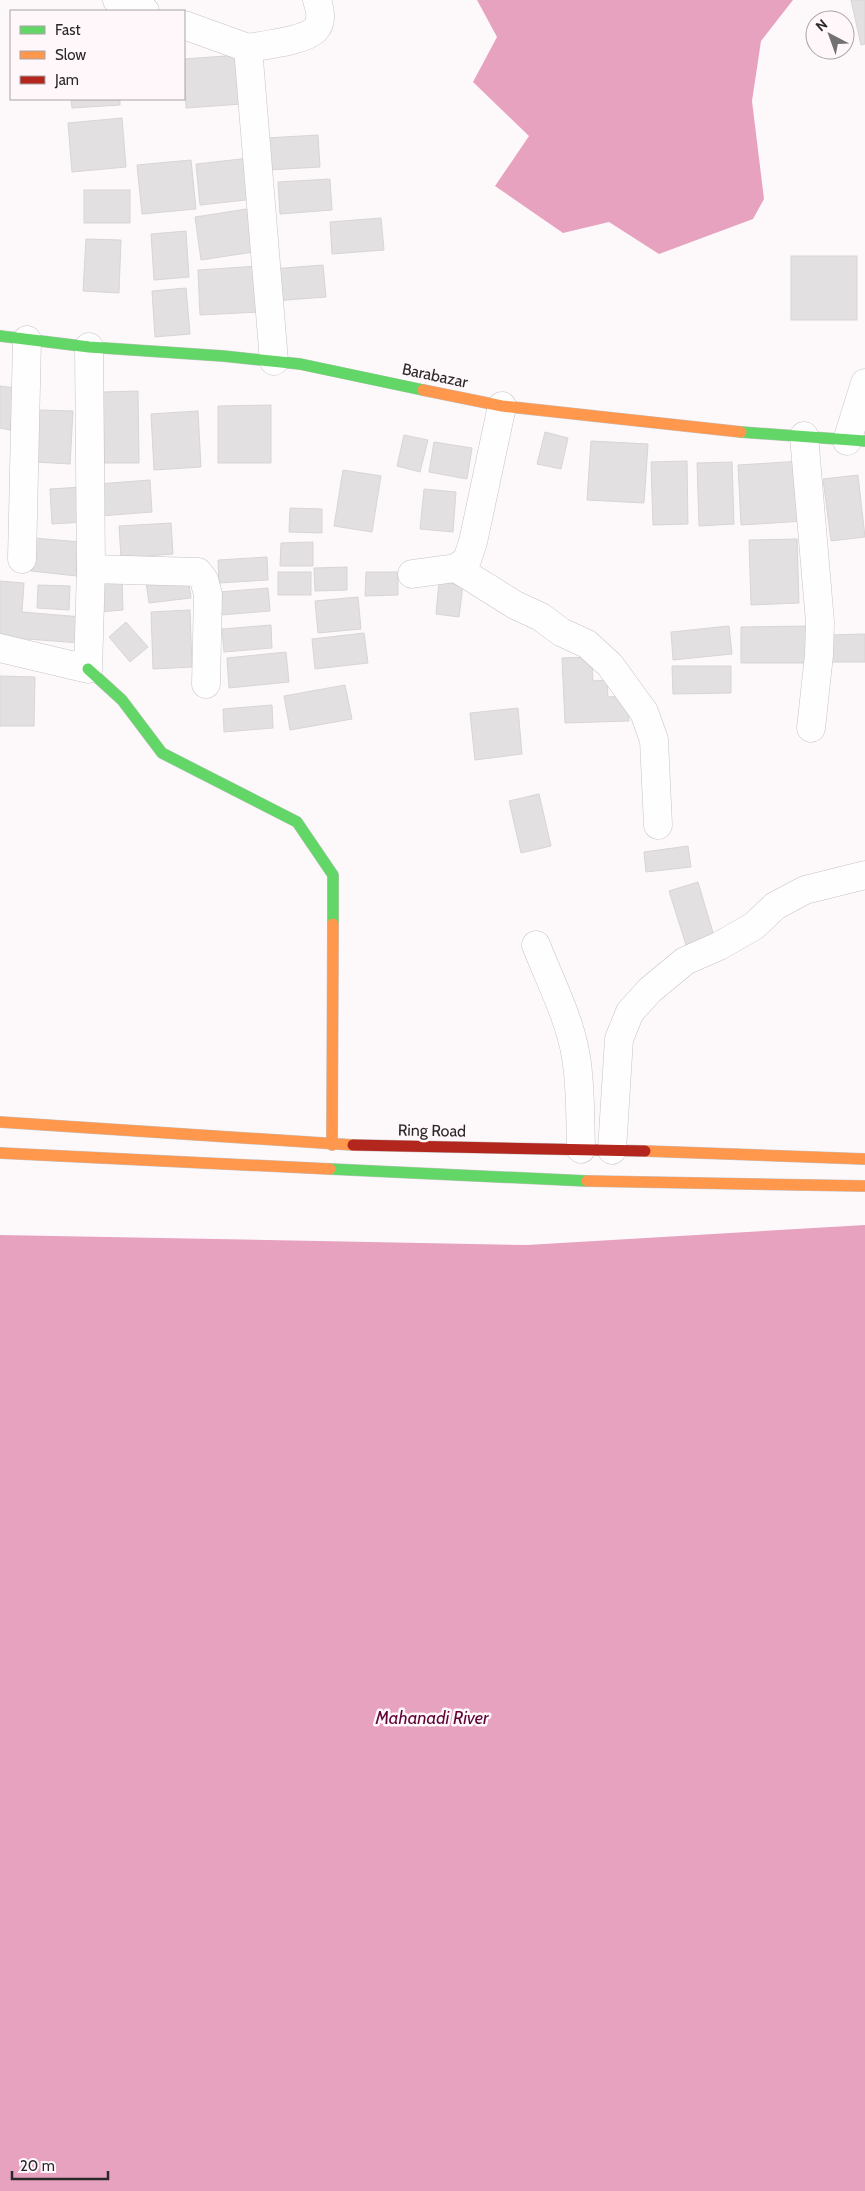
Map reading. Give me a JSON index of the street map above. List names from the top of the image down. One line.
{"streets":{"street":["Barabazar","Ring Road"]},"water":["Mahanadi River"],"legend":["Fast","Slow","Jam"],"scale_bar":"20 m","north":"top left"}
